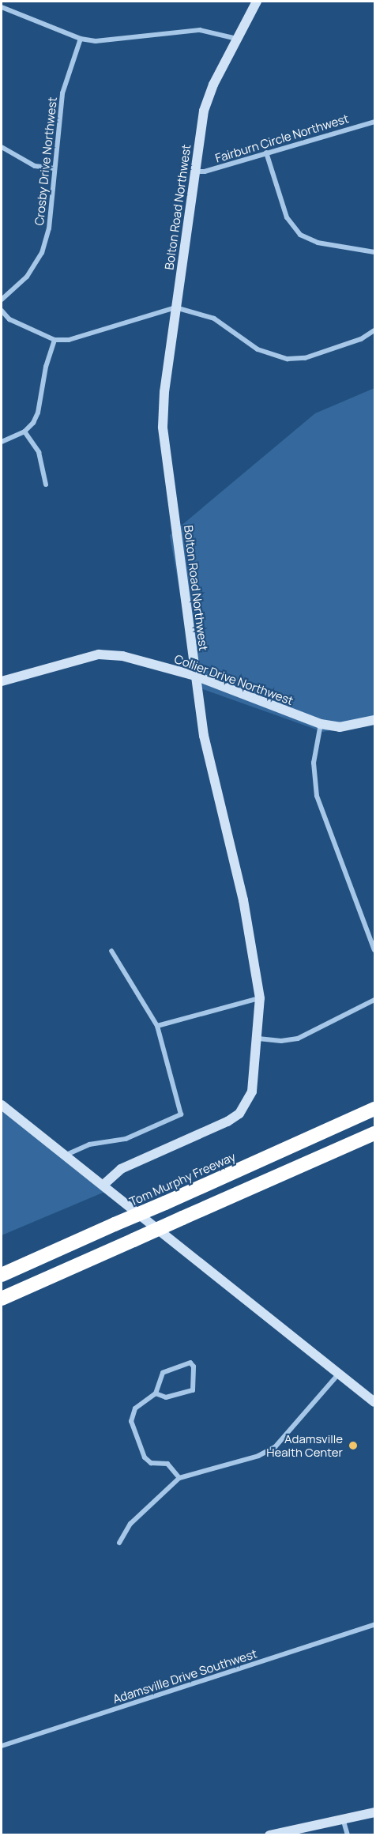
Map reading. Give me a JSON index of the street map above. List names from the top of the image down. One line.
{"streets":{"highway":["Tom Murphy Freeway"],"street":["Fairburn Circle Northwest","Crosby Drive Northwest","Bolton Road Northwest","Collier Drive Northwest","Adamsville Drive Southwest"]},"crossings":[["Fairburn Circle Northwest","Bolton Road Northwest"],["Bolton Road Northwest","Collier Drive Northwest"]],"places":["Adamsville Health Center"]}
